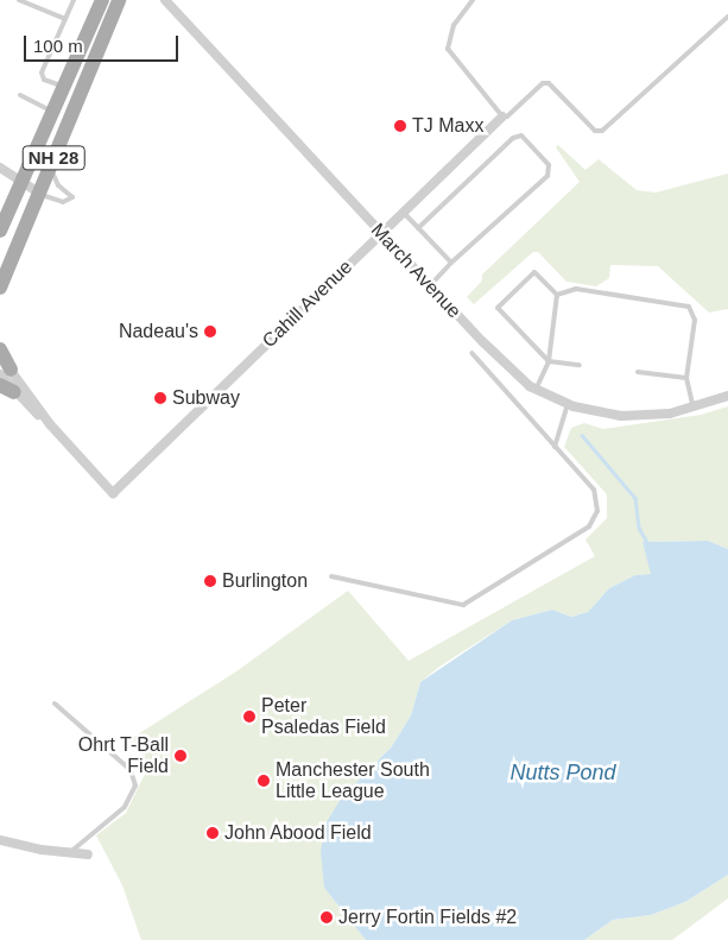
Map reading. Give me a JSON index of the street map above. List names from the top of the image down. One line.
{"streets":{"main road":["NH 28"],"street":["March Avenue","Cahill Avenue"]},"crossings":[["March Avenue","Cahill Avenue"]],"water":["Nutts Pond"],"places":["TJ Maxx","Nadeau's","Subway","Burlington","Peter Psaledas Field","Ohrt T-Ball Field","Manchester South Little League","John Abood Field","Jerry Fortin Fields #2"],"scale_bar":"100 m"}
